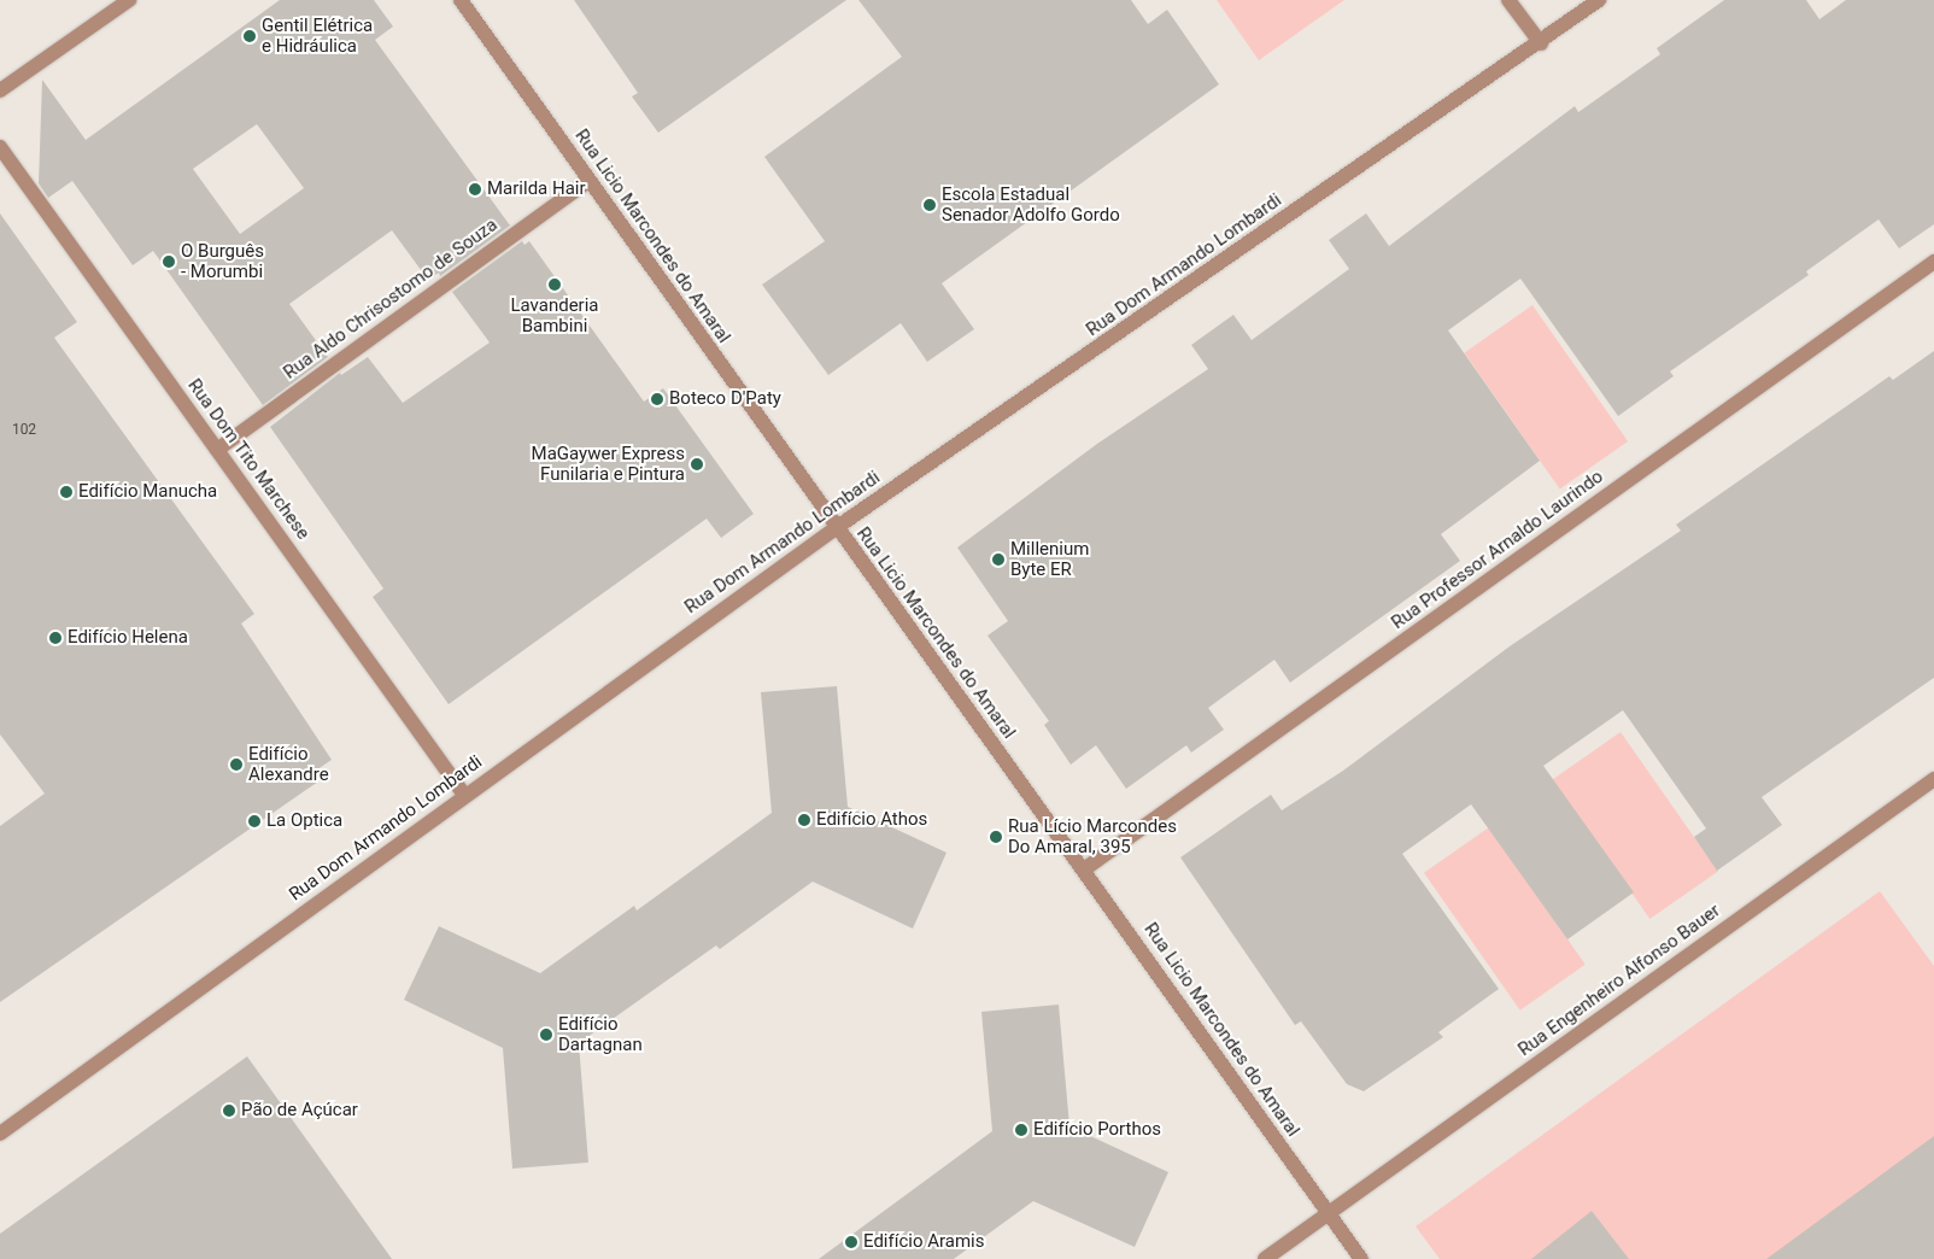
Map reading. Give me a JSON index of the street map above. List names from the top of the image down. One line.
{"streets":{"street":["Rua Licio Marcondes do Amaral","Rua Dom Armando Lombardi","Rua Aldo Chrisostomo de Souza","Rua Dom Tito Marchese","Rua Professor Arnaldo Laurindo","Rua Engenheiro Alfonso Bauer"]},"crossings":[["Rua Licio Marcondes do Amaral","Rua Dom Armando Lombardi"],["Rua Licio Marcondes do Amaral","Rua Aldo Chrisostomo de Souza"],["Rua Licio Marcondes do Amaral","Rua Professor Arnaldo Laurindo"],["Rua Licio Marcondes do Amaral","Rua Engenheiro Alfonso Bauer"],["Rua Dom Armando Lombardi","Rua Dom Tito Marchese"],["Rua Aldo Chrisostomo de Souza","Rua Dom Tito Marchese"]],"places":["Gentil Elétrica e Hidráulica","Marilda Hair","Escola Estadual Senador Adolfo Gordo","O Burguês - Morumbi","Lavanderia Bambini","Boteco D'Paty","MaGaywer Express Funilaria e Pintura","Edifício Manucha","Millenium Byte ER","Edifício Helena","Edifício Alexandre","Edifício Athos","La Optica","Rua Lício Marcondes Do Amaral, 395","Edifício Dartagnan","Pão de Açúcar","Edifício Porthos","Edifício Aramis"],"house_numbers":["102"]}
